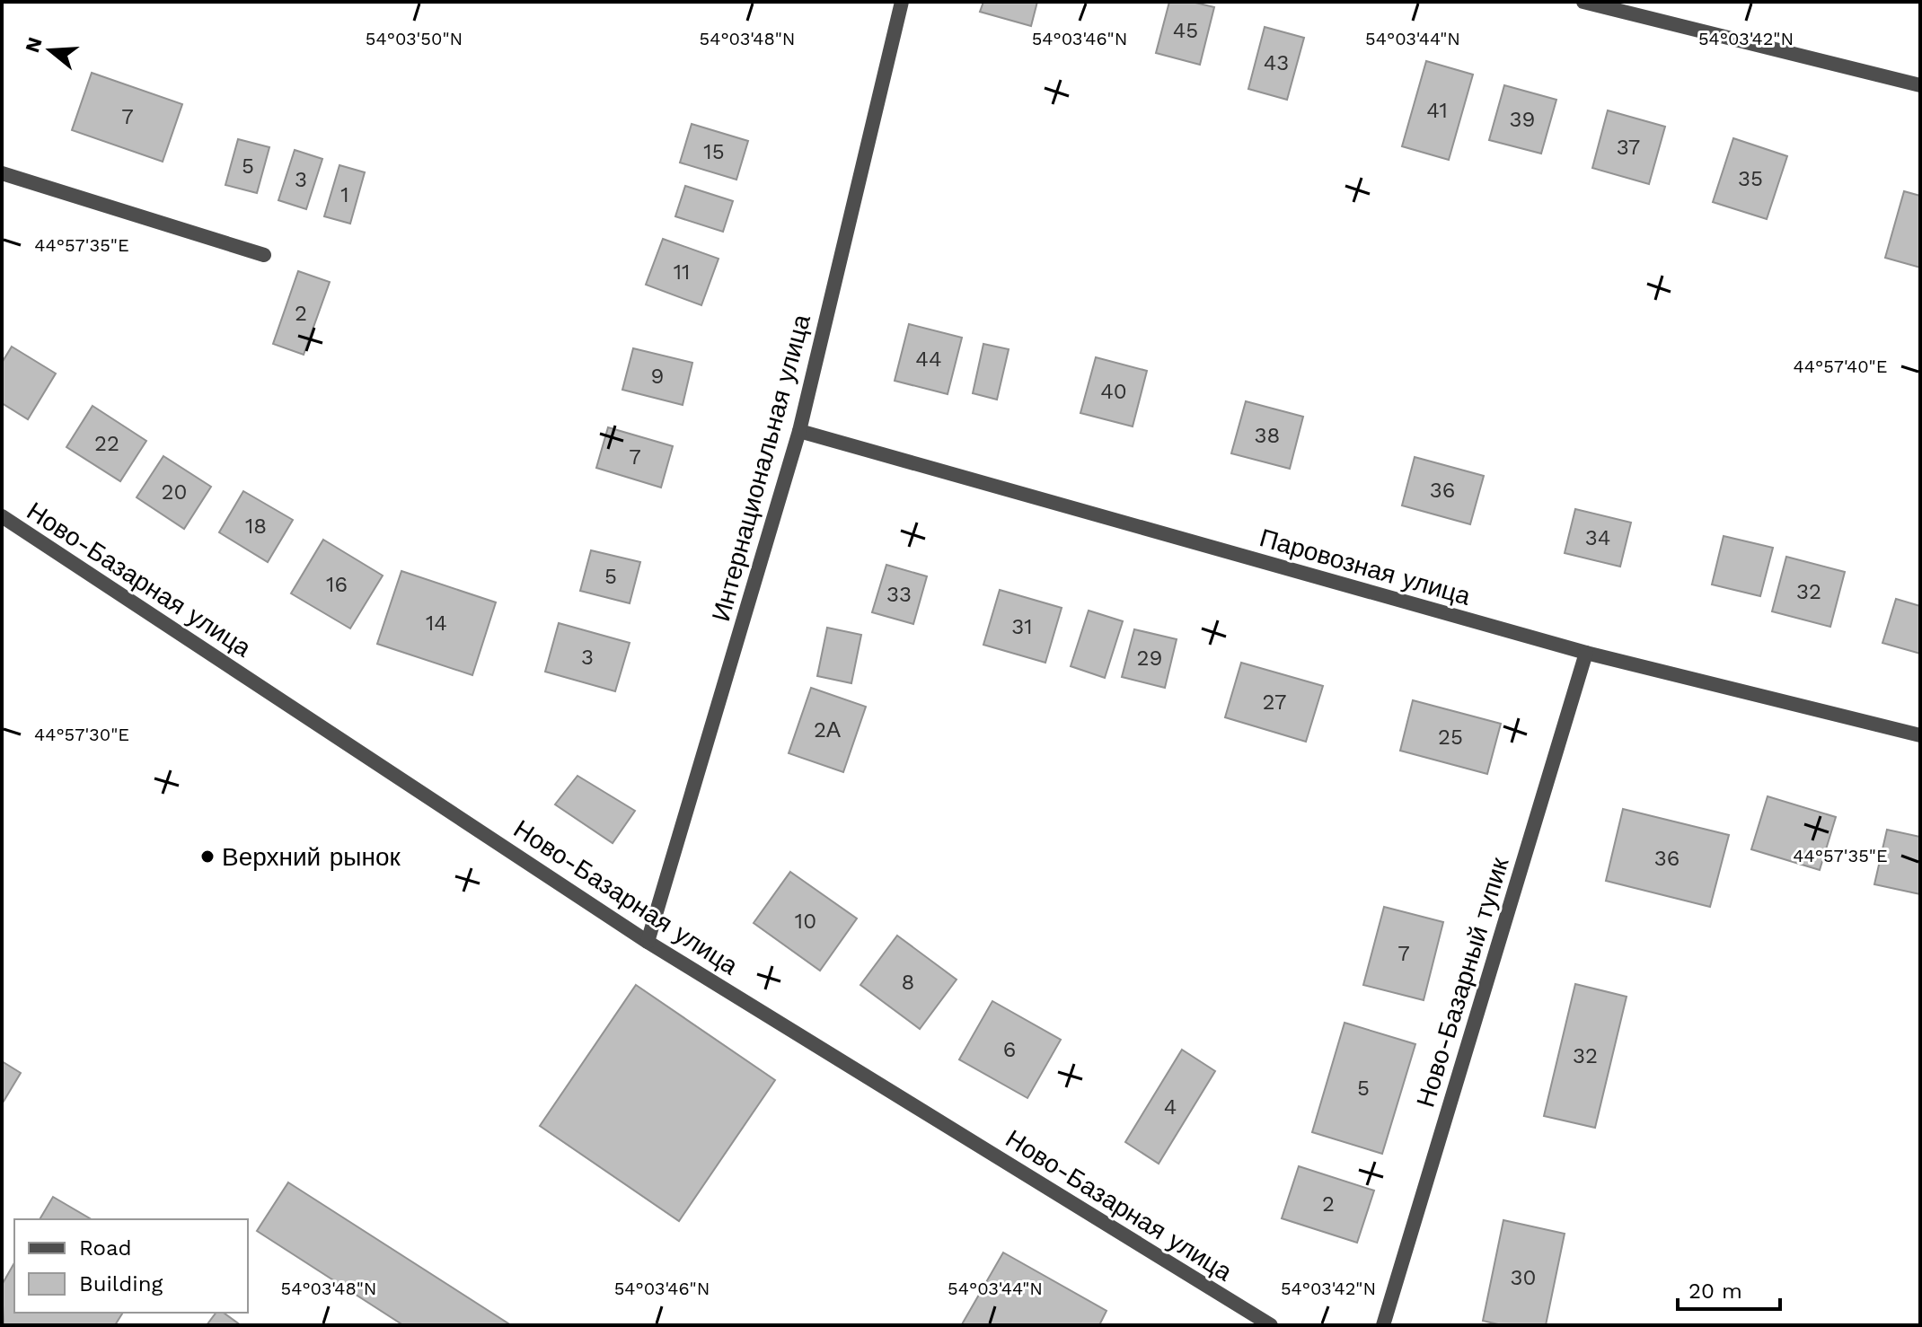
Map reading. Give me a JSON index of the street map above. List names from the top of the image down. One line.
{"streets":{"street":["Интернациональная улица","Паровозная улица","Ново-Базарная улица","Ново-Базарный тупик"]},"crossings":[["Интернациональная улица","Паровозная улица"],["Интернациональная улица","Ново-Базарная улица"],["Паровозная улица","Ново-Базарный тупик"]],"places":["Верхний рынок"],"house_numbers":["45","43","41","7","39","37","15","5","35","3","1","11","2","44","9","40","38","22","7","36","20","18","34","5","16","32","33","14","31","3","29","27","2А","25","36","10","7","8","6","32","5","4","2","30"],"legend":["Road","Building"],"scale_bar":"20 m","north":"left","coordinates":["54°03'50\"N","54°03'48\"N","54°03'46\"N","54°03'44\"N","54°03'42\"N","44°57'35\"E","44°57'40\"E","44°57'30\"E"]}
